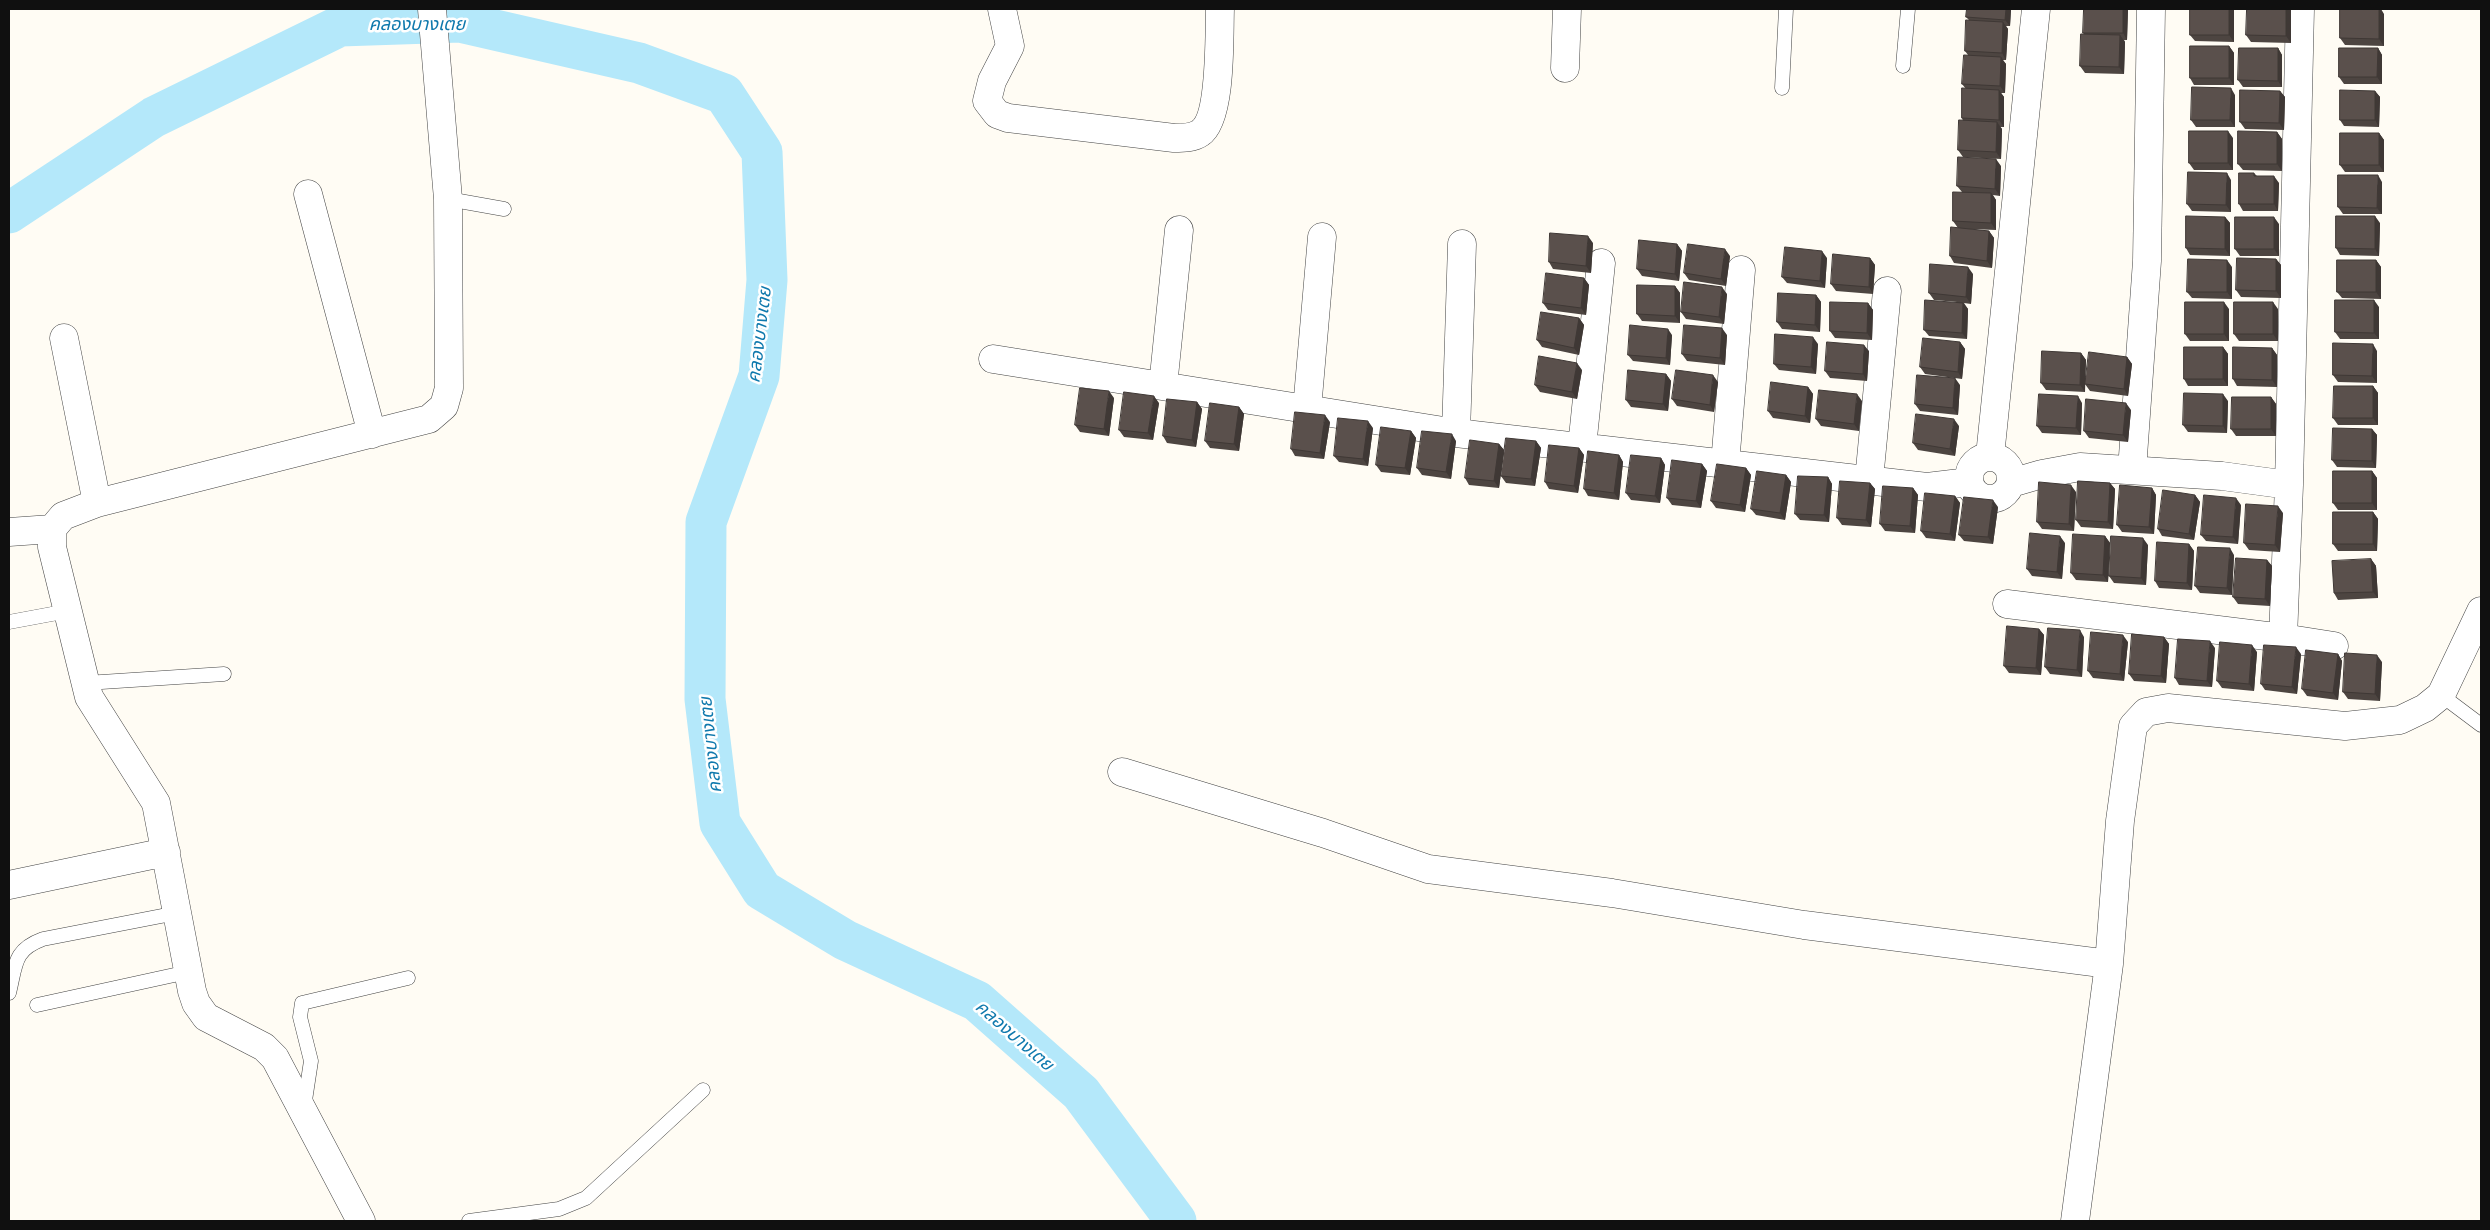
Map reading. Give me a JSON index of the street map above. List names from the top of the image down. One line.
{"water":["คลองบางเตย"]}
